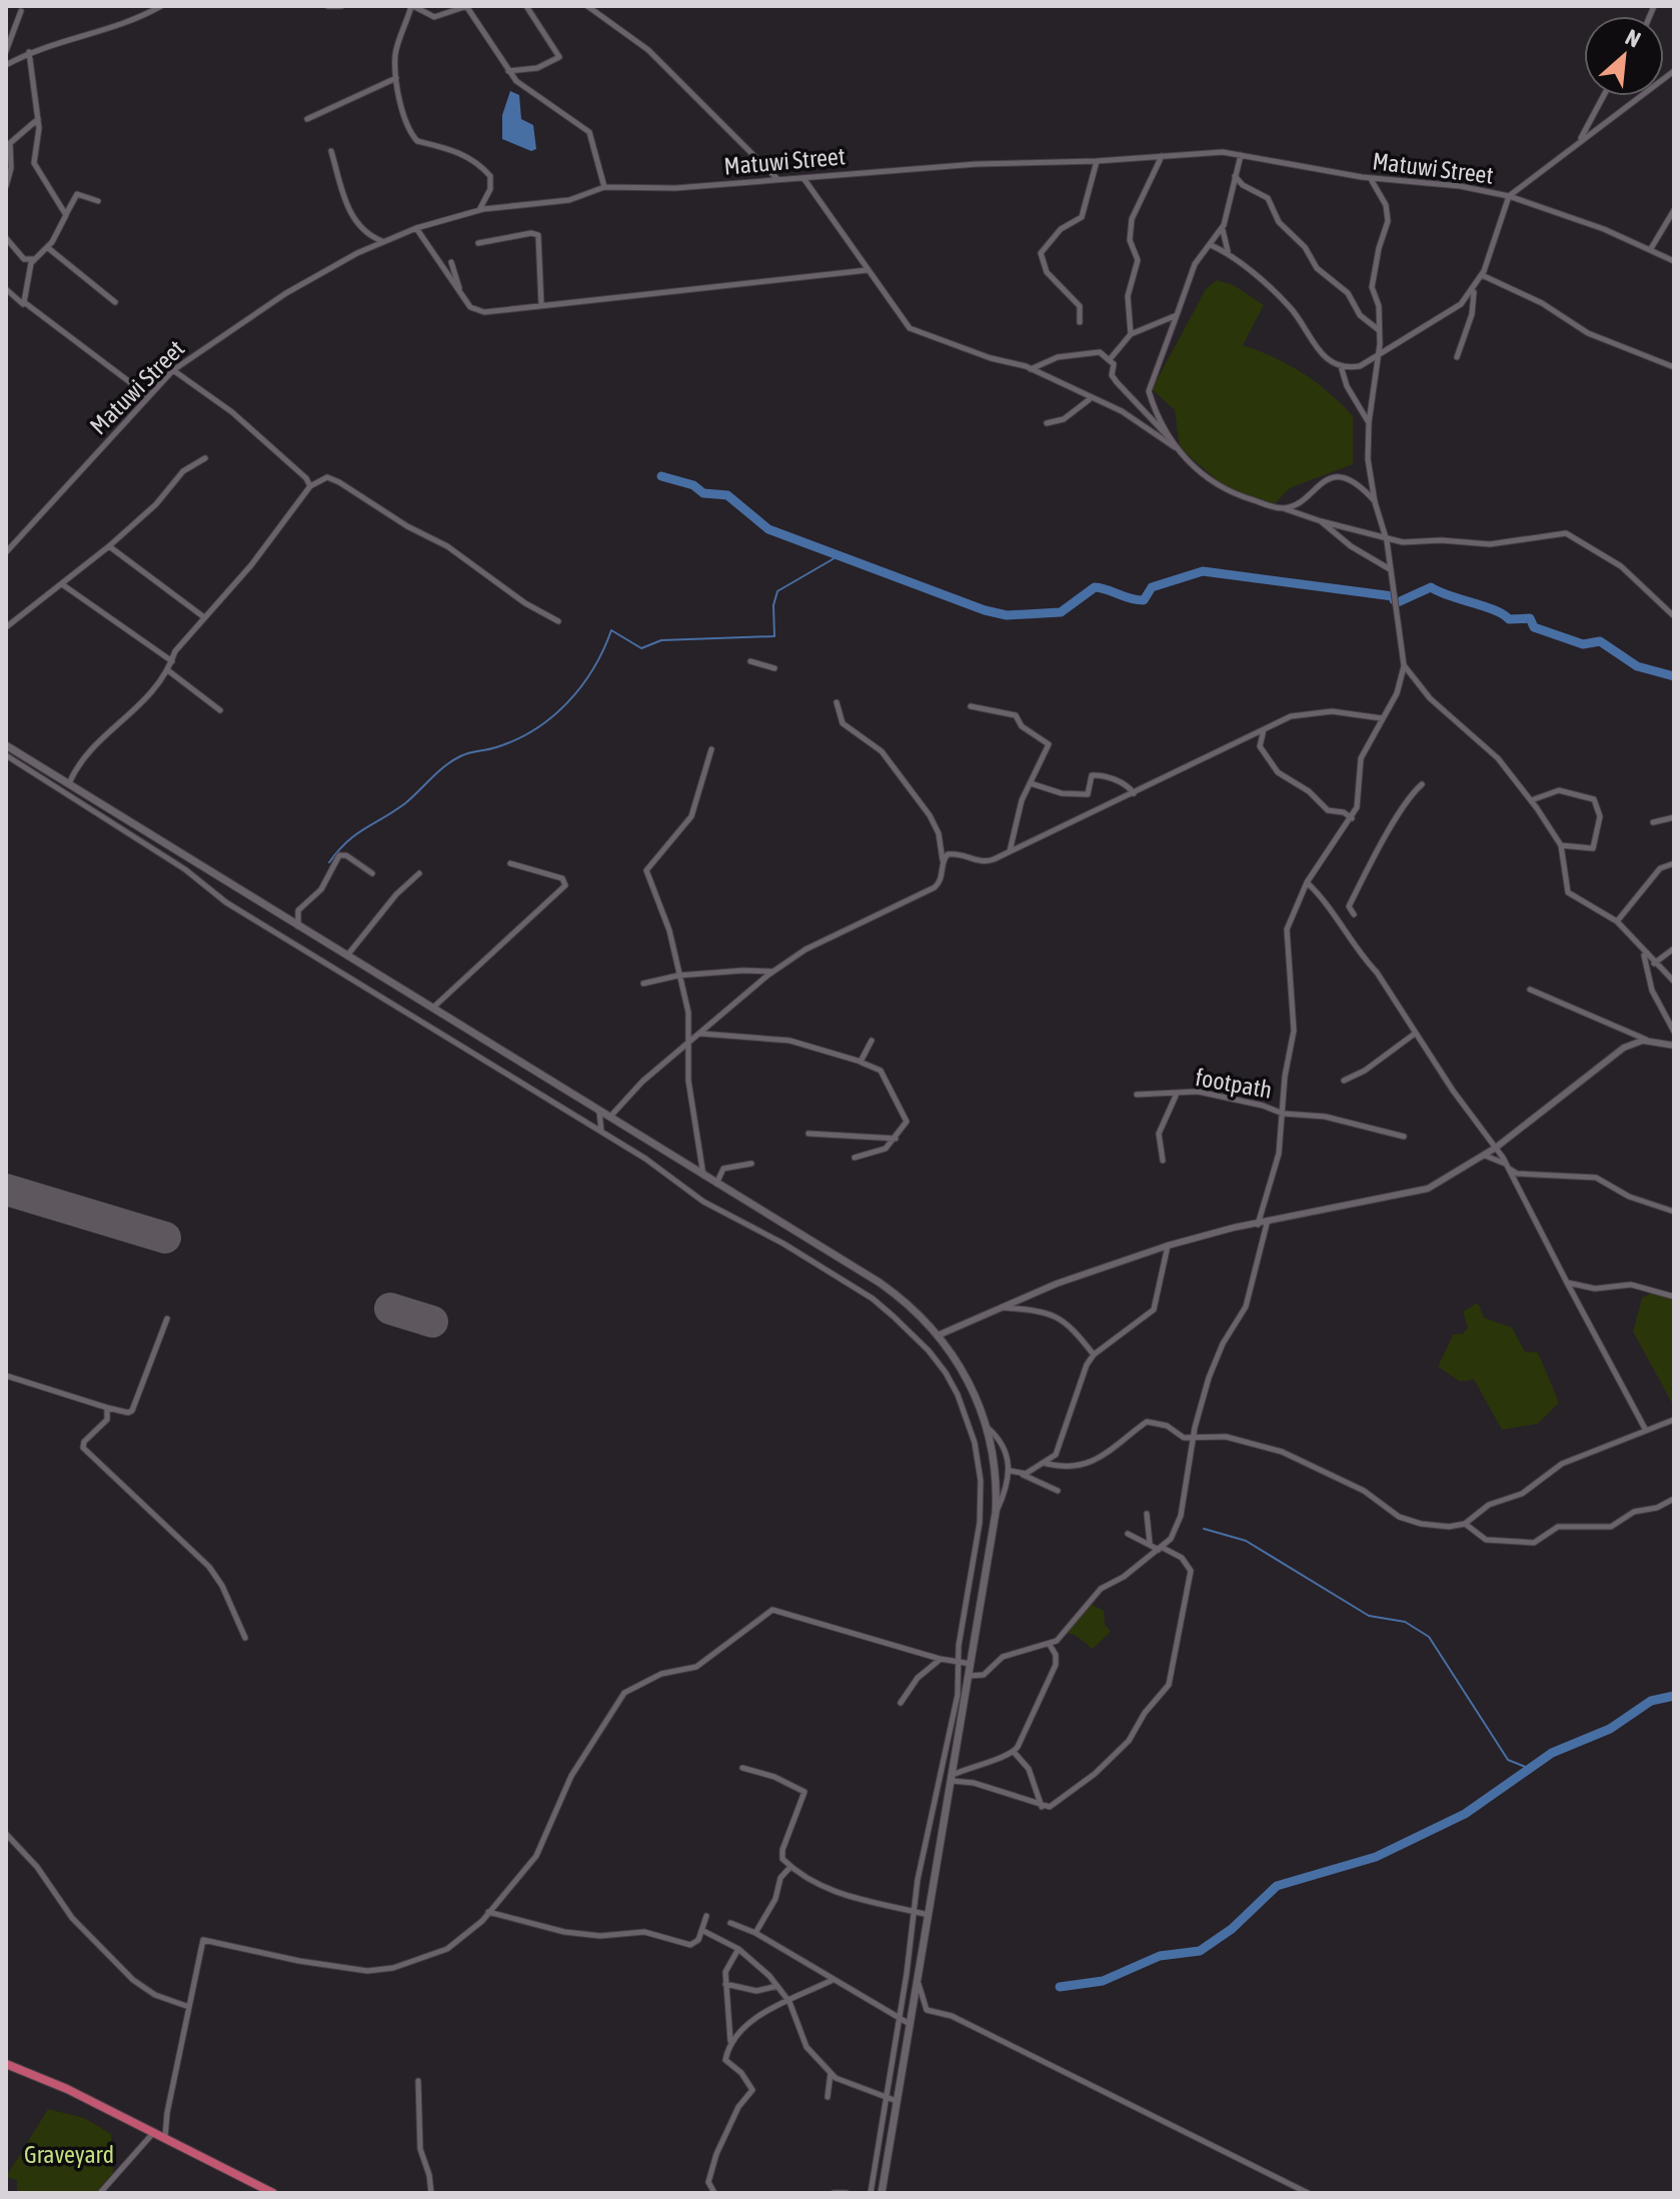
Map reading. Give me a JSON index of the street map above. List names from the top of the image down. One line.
{"streets":{"street":["Matuwi Street","footpath"]},"parks":["Graveyard"],"north":"top right"}
